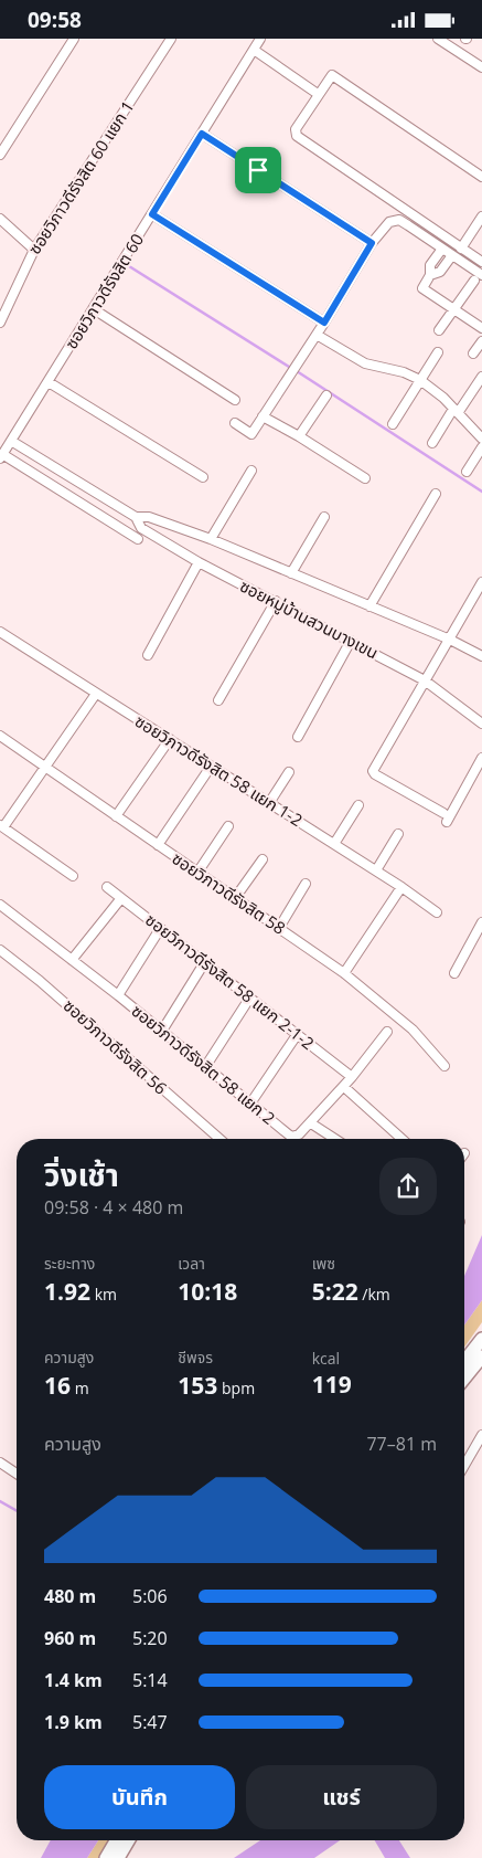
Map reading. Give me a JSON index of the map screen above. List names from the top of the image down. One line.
{"streets":{"street":["ซอยวิภาวดีรังสิต 60 แยก 1","ซอยวิภาวดีรังสิต 60","ซอยหมู่บ้านสวนบางเขน","ซอยวิภาวดีรังสิต 58 แยก 1-2","ซอยวิภาวดีรังสิต 58","ซอยวิภาวดีรังสิต 58 แยก 2-1-2","ซอยวิภาวดีรังสิต 56","ซอยวิภาวดีรังสิต 58 แยก 2"]},"crossings":[["ซอยวิภาวดีรังสิต 60","ซอยหมู่บ้านสวนบางเขน"],["ซอยวิภาวดีรังสิต 58 แยก 2-1-2","ซอยวิภาวดีรังสิต 58 แยก 2"]],"page":{"status":"09:58","heading":["วิ่งเช้า","09:58 · 4 × 480 m"],"stats":[["ระยะทาง","1.92 km"],["เวลา","10:18"],["เพซ","5:22 /km"],["ความสูง","16 m"],["ชีพจร","153 bpm"],["kcal","119"]],"chart":["ความสูง","77–81 m"],"list":[{"name":"480 m","note":"5:06"},{"name":"960 m","note":"5:20"},{"name":"1.4 km","note":"5:14"},{"name":"1.9 km","note":"5:47"}],"buttons":["บันทึก","แชร์"]}}
